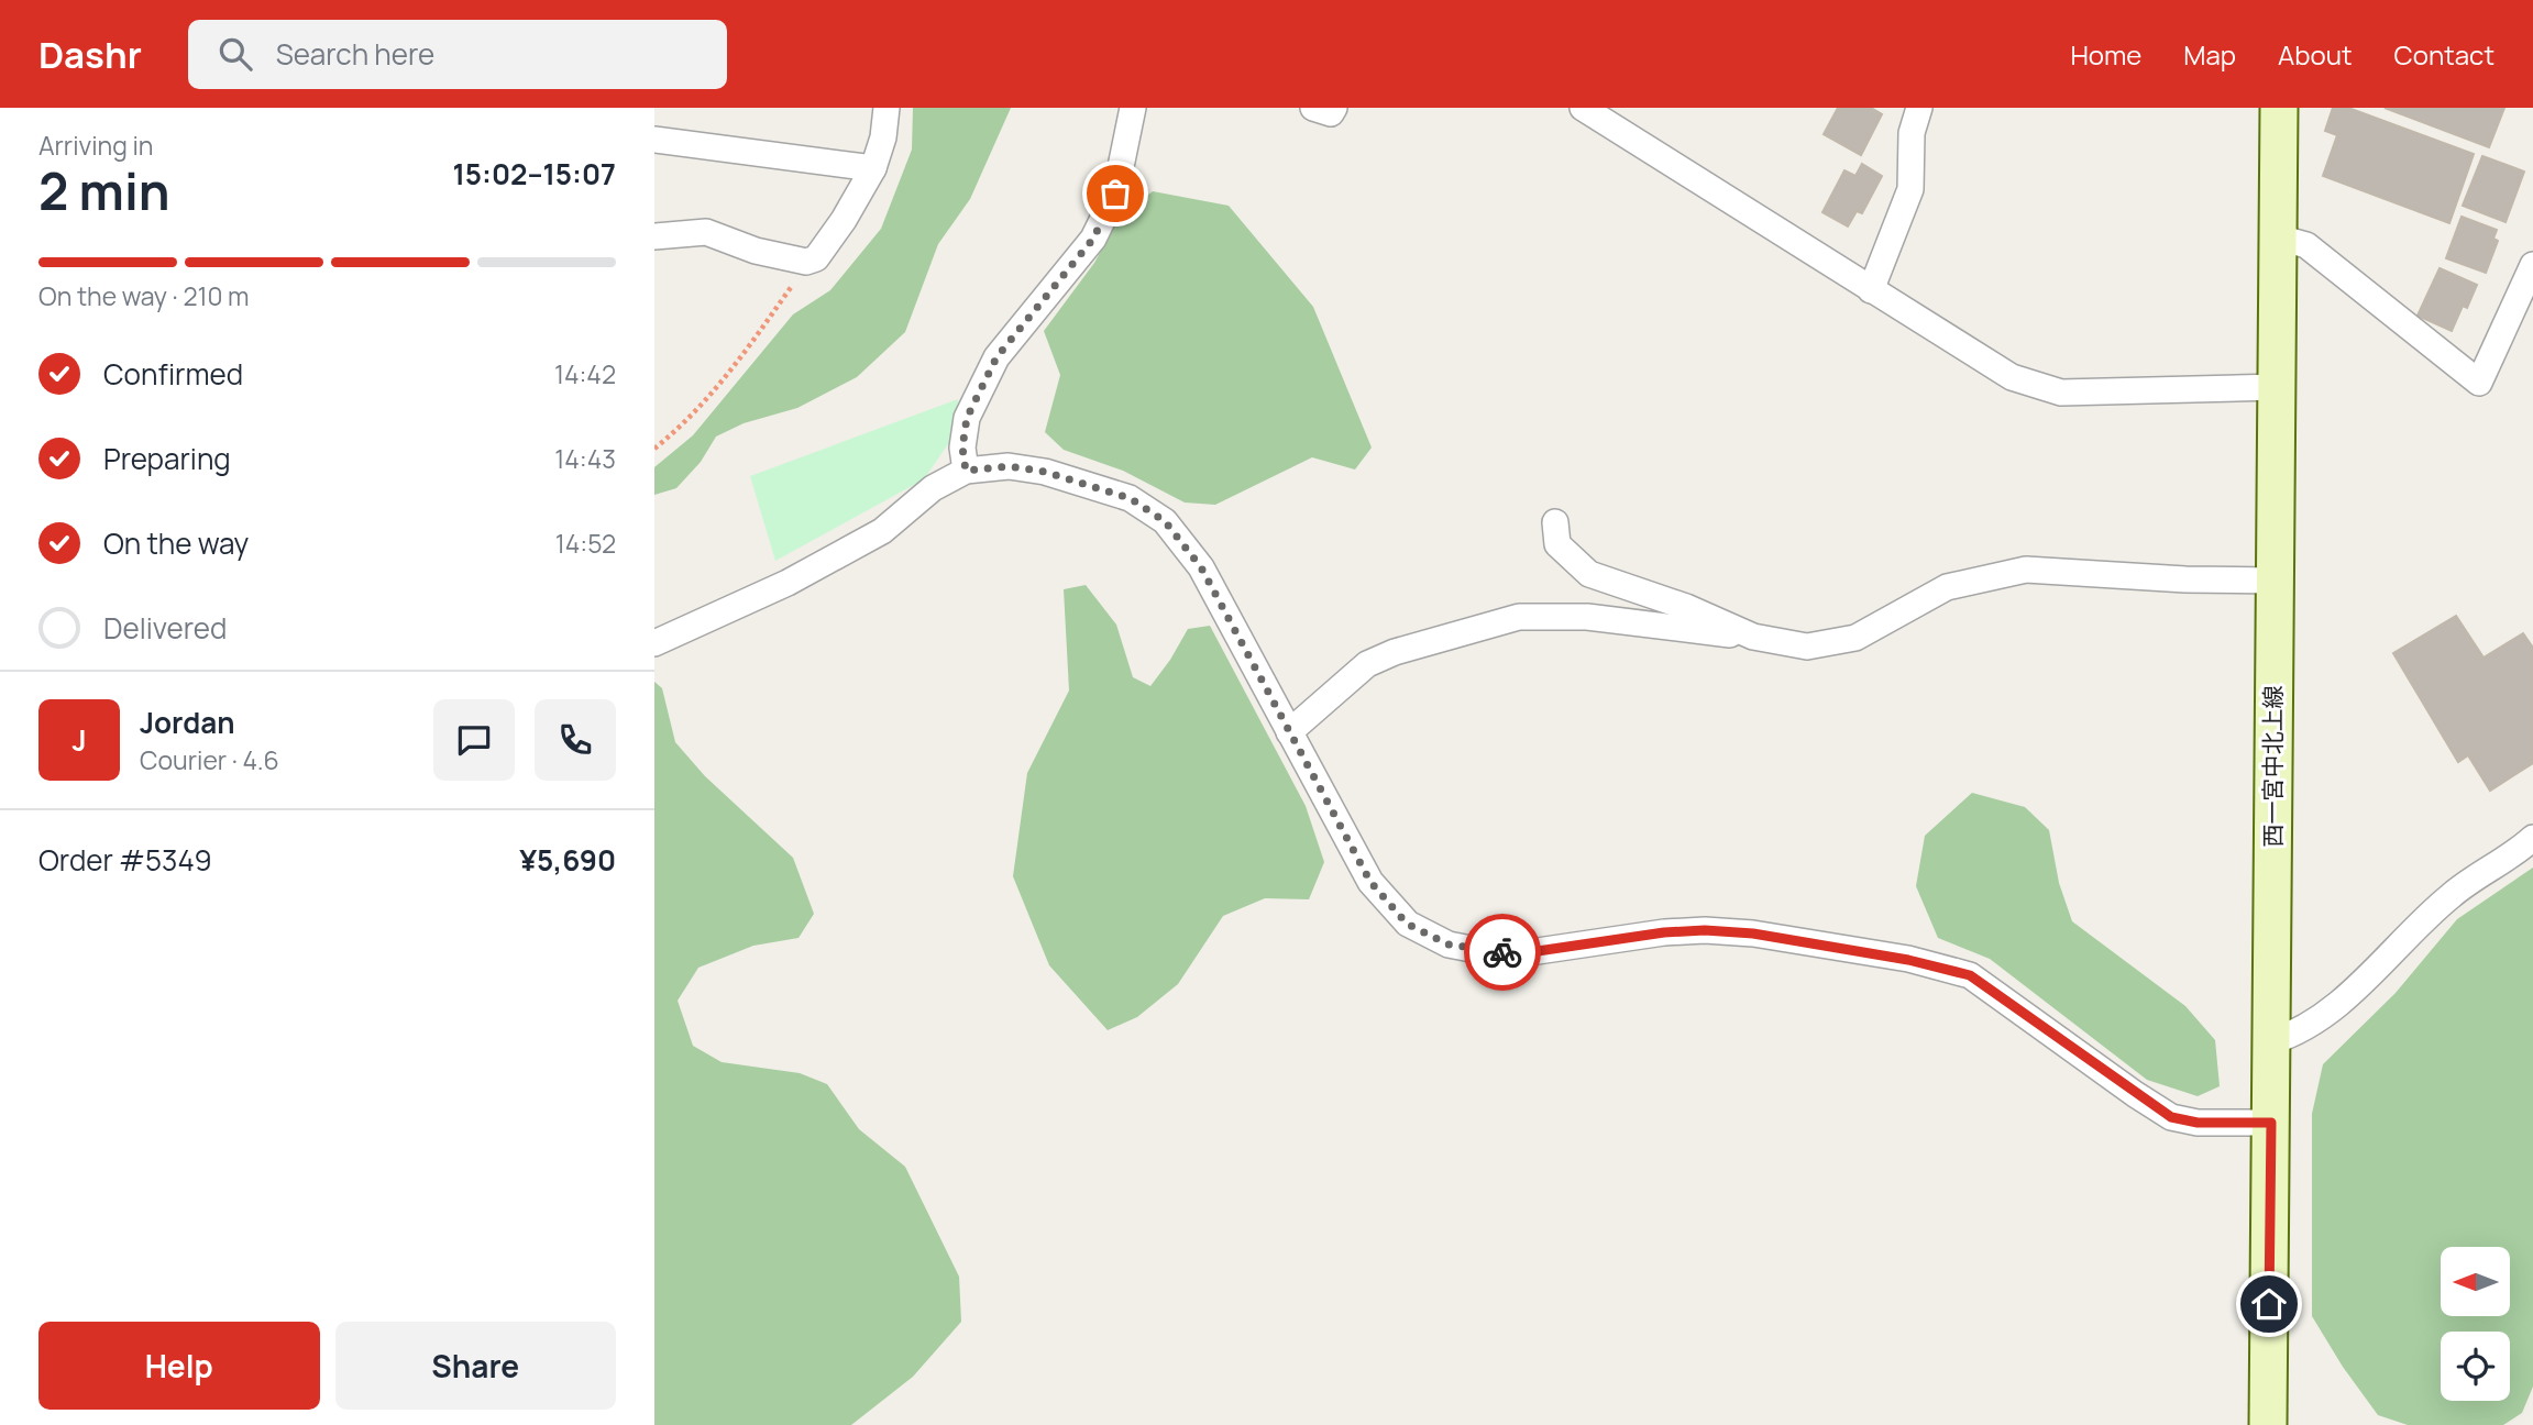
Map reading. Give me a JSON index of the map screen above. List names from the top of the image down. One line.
{"streets":{"main road":["西一宮中北上線"]},"north":"left","page":{"header":"Dashr","search":"Search here","nav":["Home","Map","About","Contact"],"heading":["2 min","Arriving in","15:02–15:07"],"panel":["Jordan","Courier · 4.6","Order #5349","¥5,690"],"bar":"On the way · 210 m","list":[["Confirmed","14:42"],["Preparing","14:43"],["On the way","14:52"],"Delivered"],"round":"J","buttons":["Help","Share"]}}
